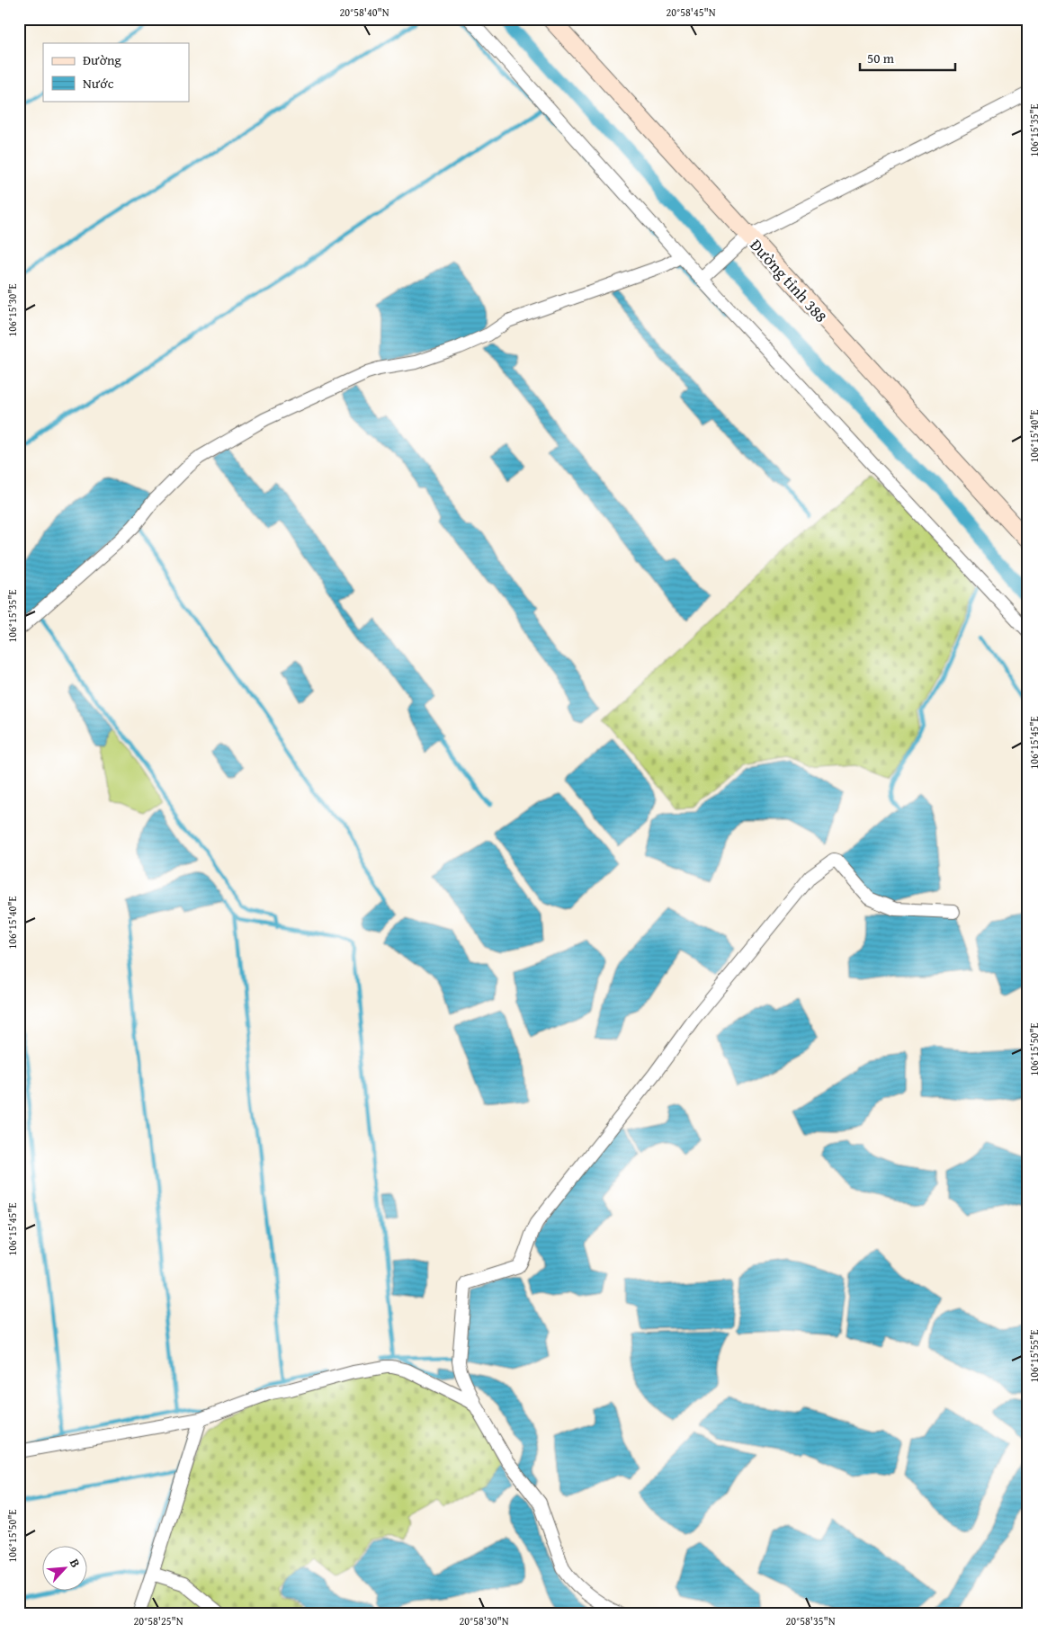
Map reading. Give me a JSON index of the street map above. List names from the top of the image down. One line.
{"streets":{"main road":["Đường tỉnh 388"]},"legend":["Đường","Nước"],"scale_bar":"50 m","north":"top right","coordinates":["20°58'40\"N","20°58'45\"N","106°15'35\"E","106°15'30\"E","106°15'40\"E","106°15'45\"E","106°15'50\"E","106°15'55\"E","20°58'25\"N","20°58'30\"N","20°58'35\"N"]}
